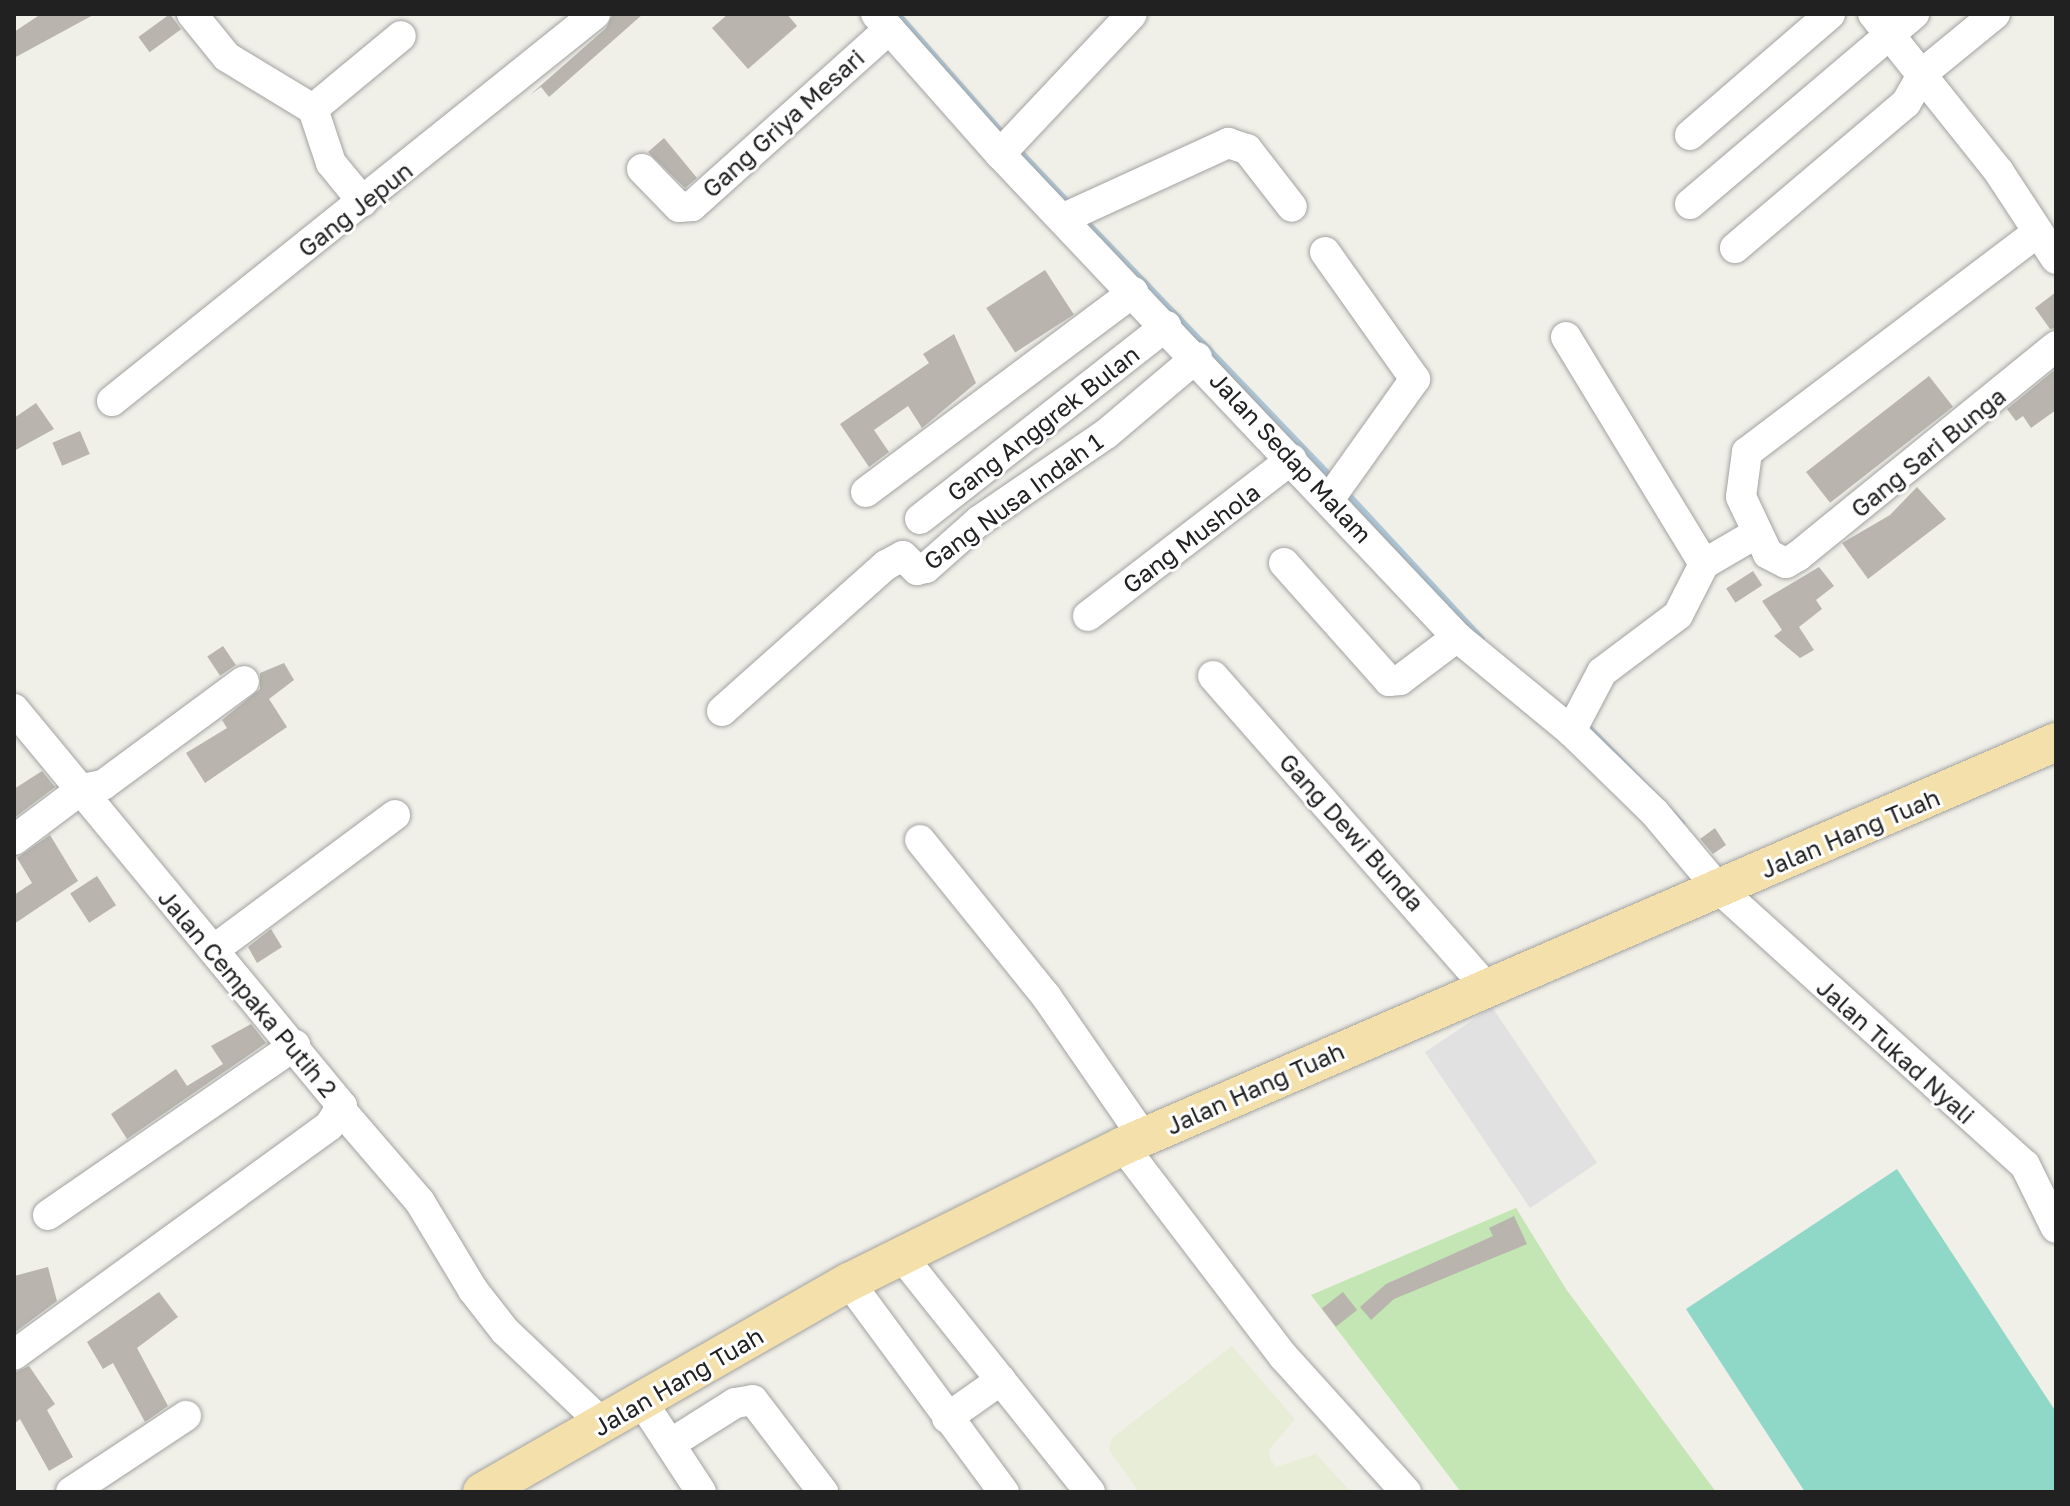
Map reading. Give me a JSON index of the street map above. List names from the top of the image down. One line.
{"streets":{"main road":["Jalan Hang Tuah"],"street":["Gang Griya Mesari","Gang Jepun","Gang Anggrek Bulan","Gang Sari Bunga","Jalan Sedap Malam","Gang Nusa Indah 1","Gang Mushola","Gang Dewi Bunda","Jalan Cempaka Putih 2","Jalan Tukad Nyali"]},"crossings":[["Gang Griya Mesari","Jalan Sedap Malam"],["Gang Anggrek Bulan","Jalan Sedap Malam"],["Jalan Sedap Malam","Gang Nusa Indah 1"],["Jalan Sedap Malam","Gang Mushola"],["Jalan Sedap Malam","Jalan Hang Tuah"],["Jalan Sedap Malam","Jalan Tukad Nyali"],["Gang Dewi Bunda","Jalan Hang Tuah"],["Jalan Hang Tuah","Jalan Tukad Nyali"]]}
